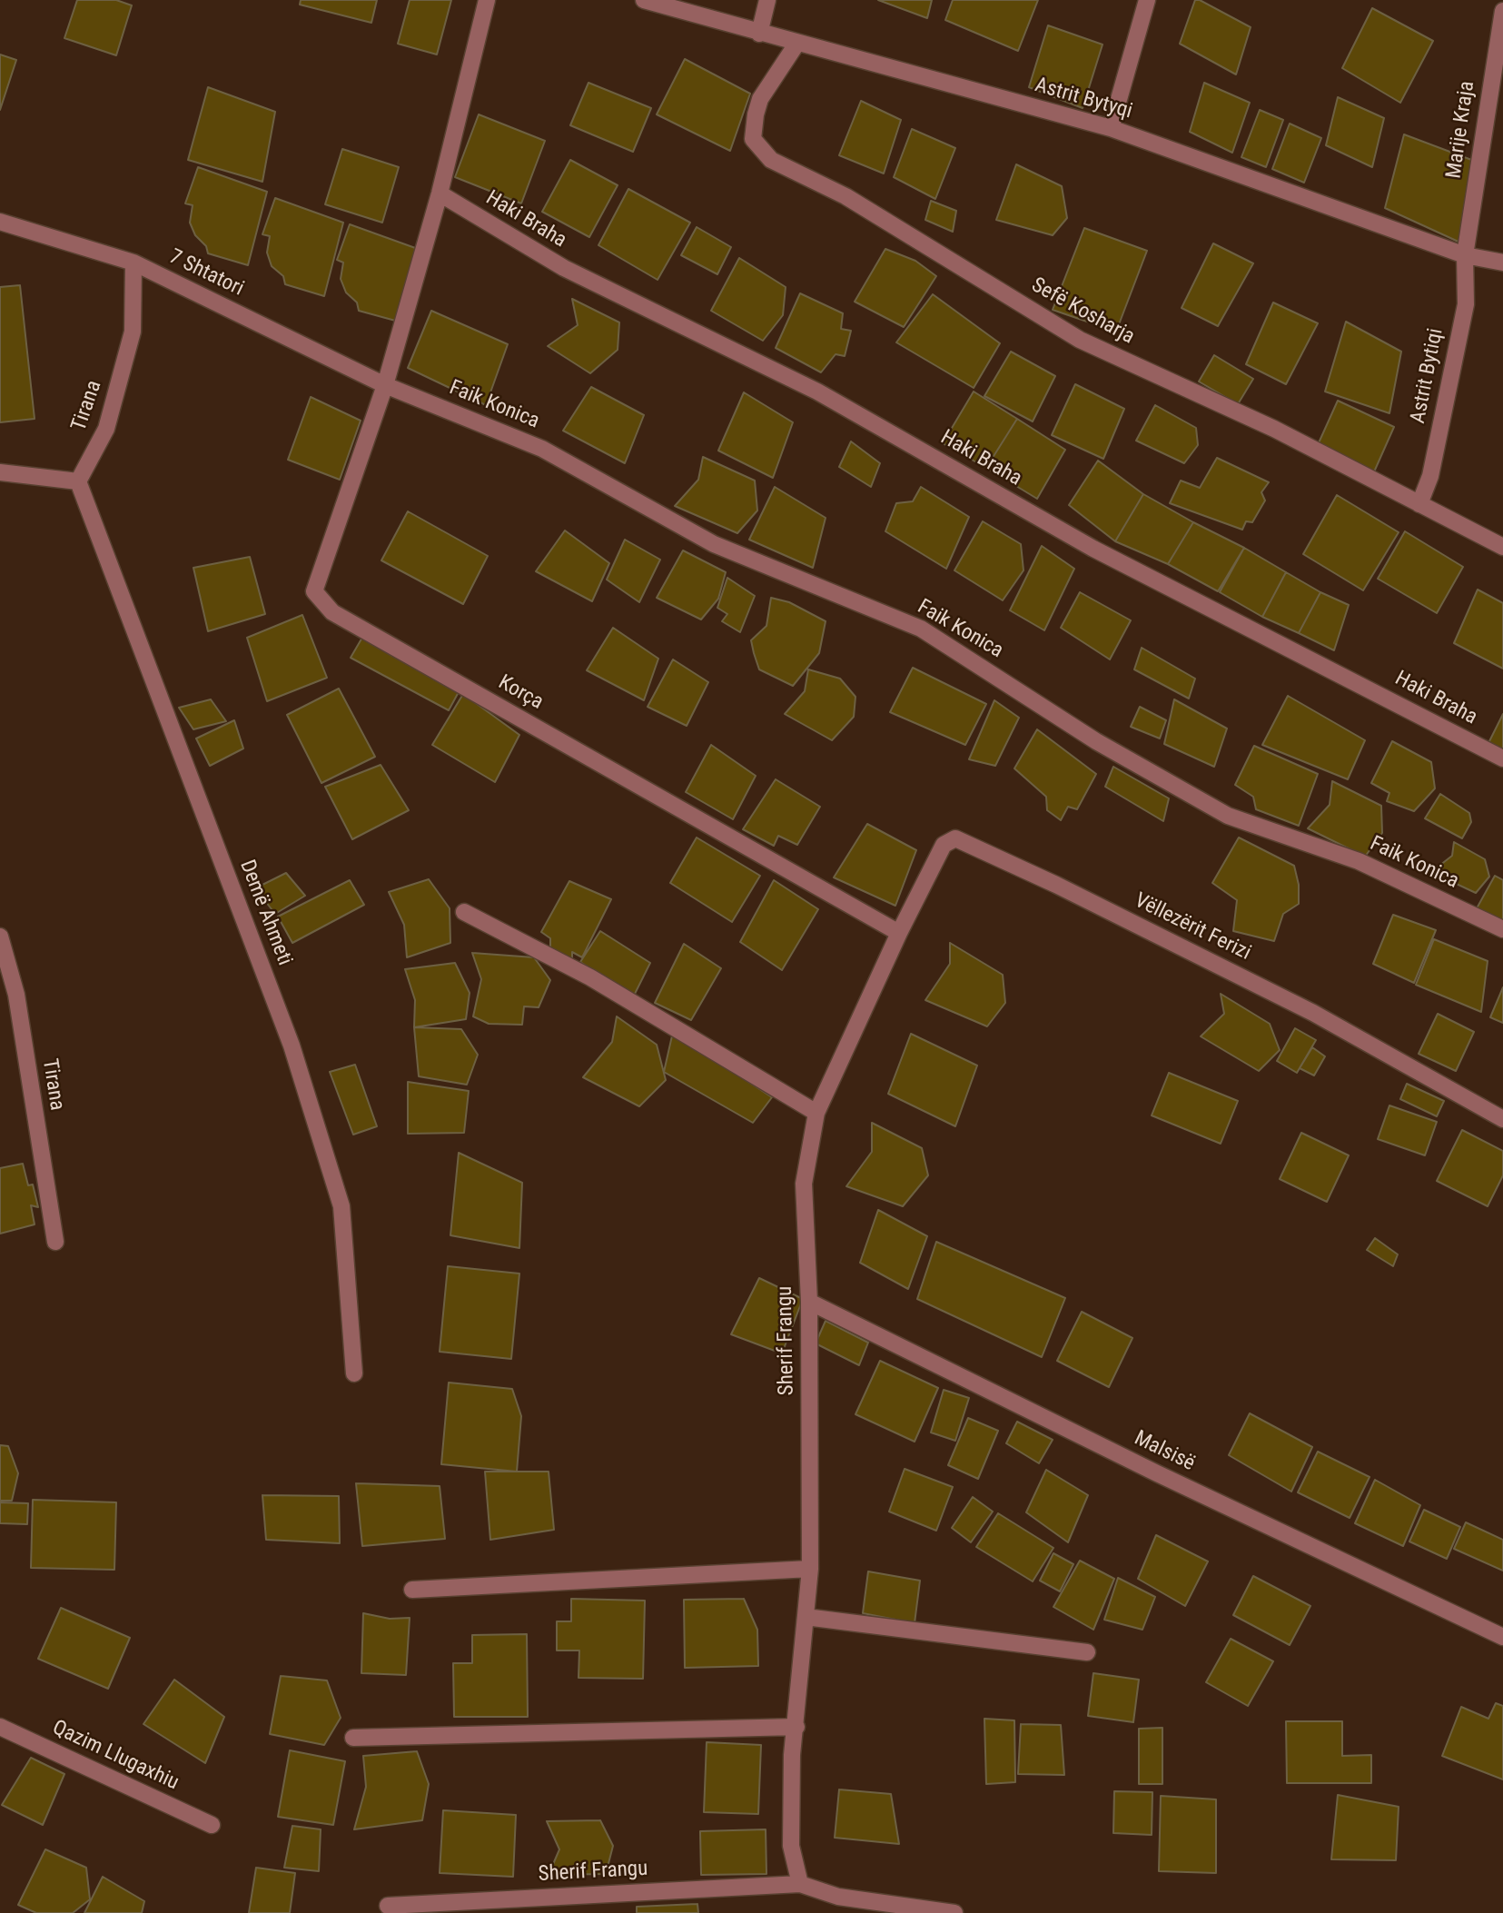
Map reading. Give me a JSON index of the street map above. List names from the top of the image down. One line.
{"streets":{"street":["Astrit Bytyqi","Marije Kraja","Haki Braha","7 Shtatori","Sefë Kosharja","Astrit Bytiqi","Faik Konica","Tirana","Korça","Demë Ahmeti","Vëllezërit Ferizi","Sherif Frangu","Malsisë","Qazim Llugaxhiu"]},"crossings":[["Astrit Bytyqi","Marije Kraja"],["Astrit Bytyqi","Sefë Kosharja"],["Astrit Bytyqi","Astrit Bytiqi"],["Marije Kraja","Astrit Bytiqi"],["7 Shtatori","Faik Konica"],["7 Shtatori","Tirana"],["7 Shtatori","Korça"],["Sefë Kosharja","Astrit Bytiqi"],["Faik Konica","Korça"],["Tirana","Demë Ahmeti"],["Korça","Vëllezërit Ferizi"],["Korça","Sherif Frangu"],["Vëllezërit Ferizi","Sherif Frangu"],["Sherif Frangu","Malsisë"]]}
